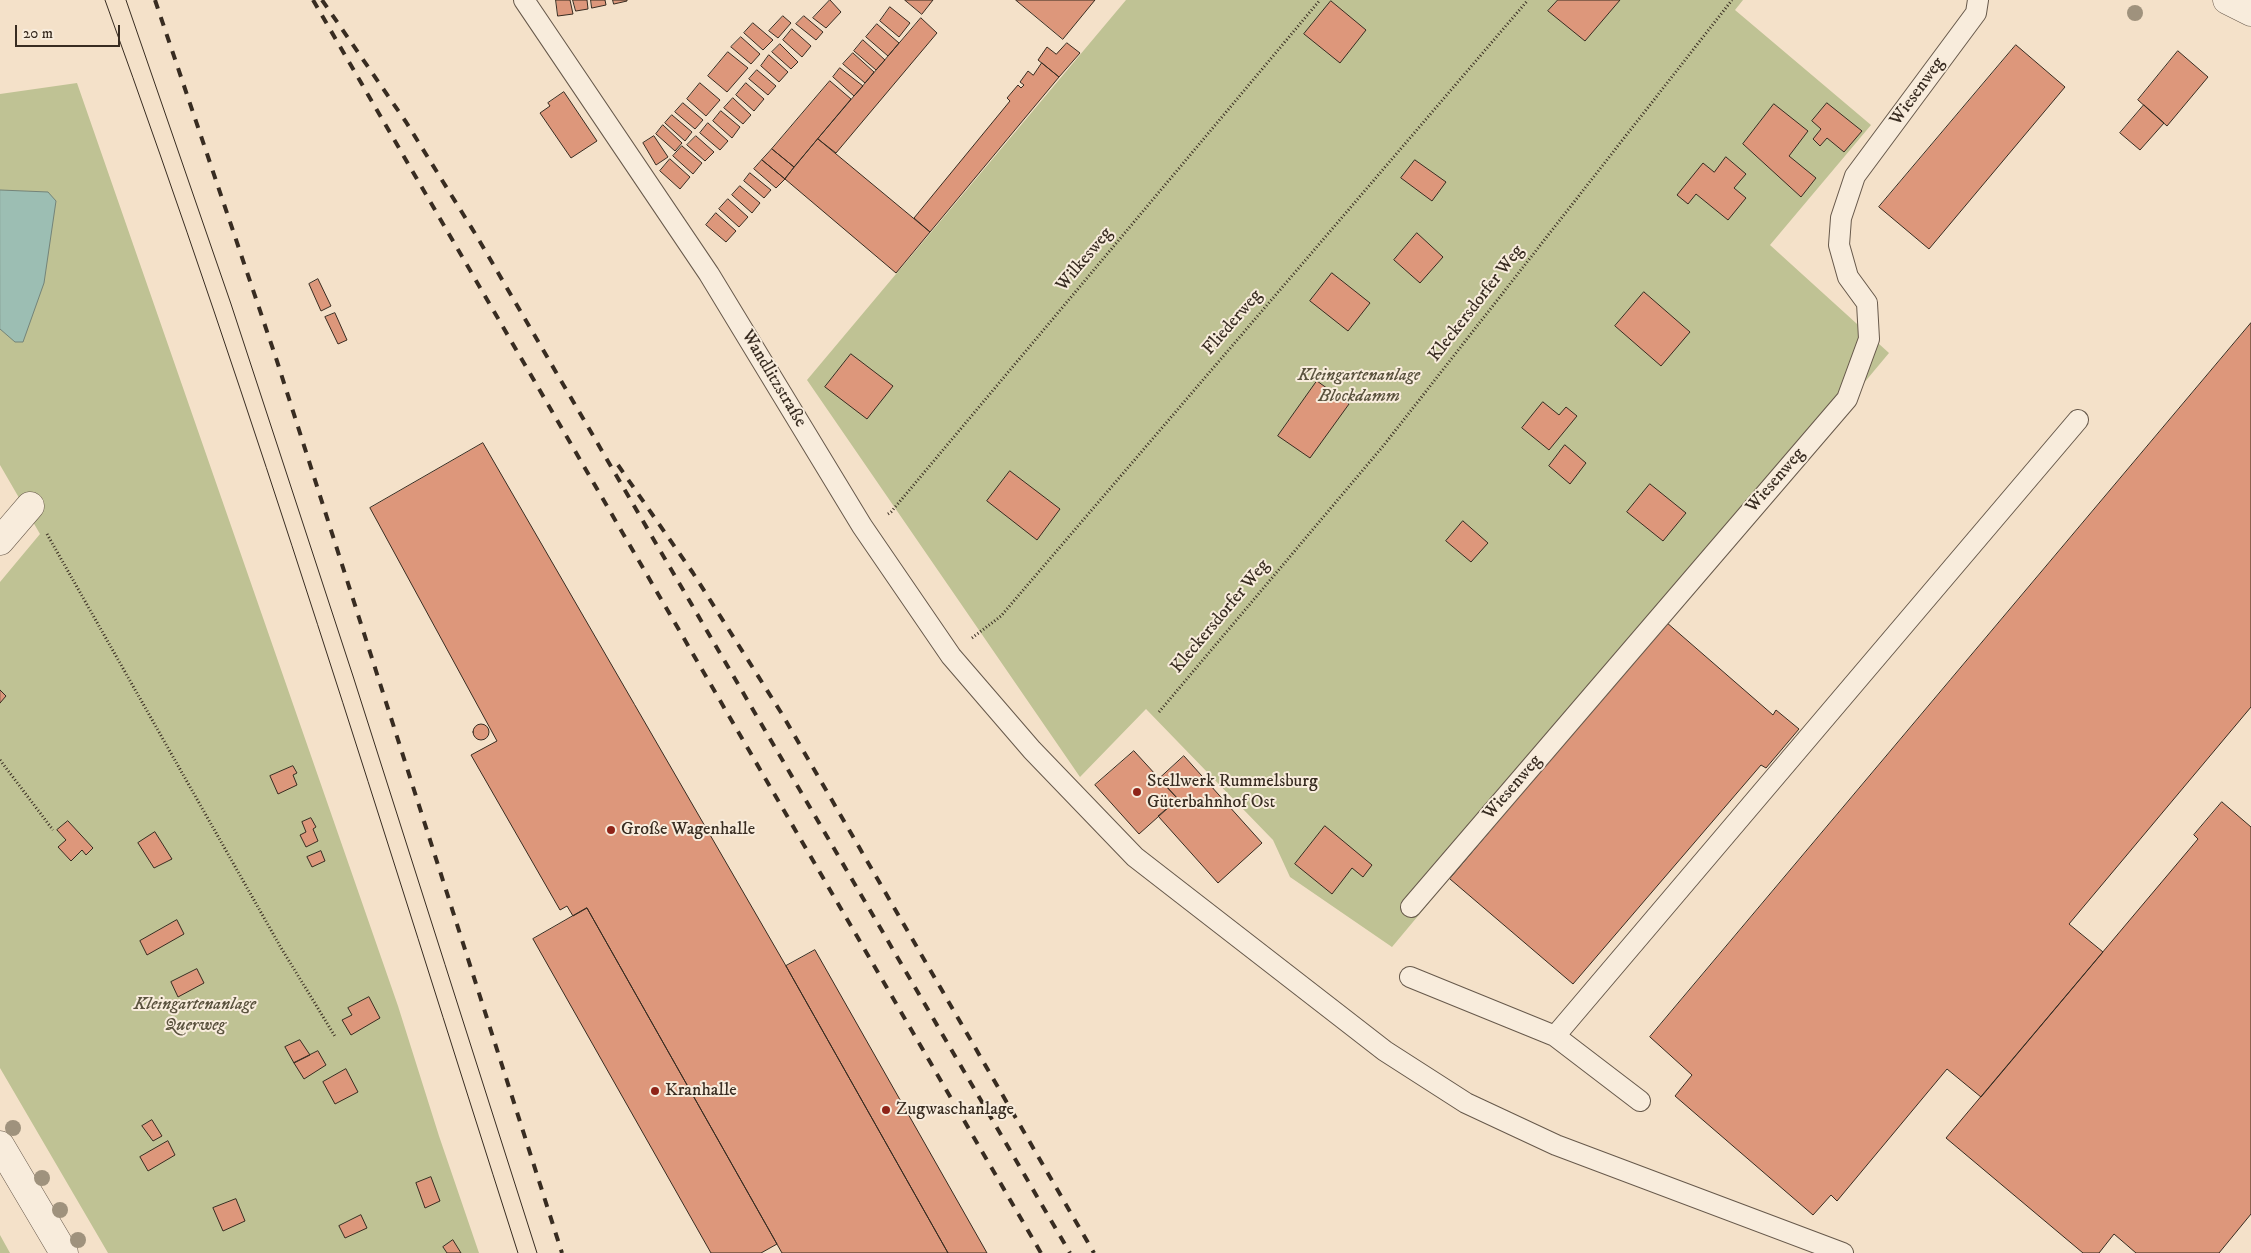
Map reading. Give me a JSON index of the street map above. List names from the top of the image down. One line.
{"streets":{"lane":["Wiesenweg","Wandlitzstraße"],"path":["Wilkesweg","Kleckersdorfer Weg","Fliederweg"]},"crossings":[["Wilkesweg","Wandlitzstraße"],["Fliederweg","Wandlitzstraße"]],"parks":["Kleingartenanlage Blockdamm","Kleingartenanlage Querweg"],"places":["Stellwerk Rummelsburg Güterbahnhof Ost","Große Wagenhalle","Kranhalle","Zugwaschanlage"],"scale_bar":"20 m"}
